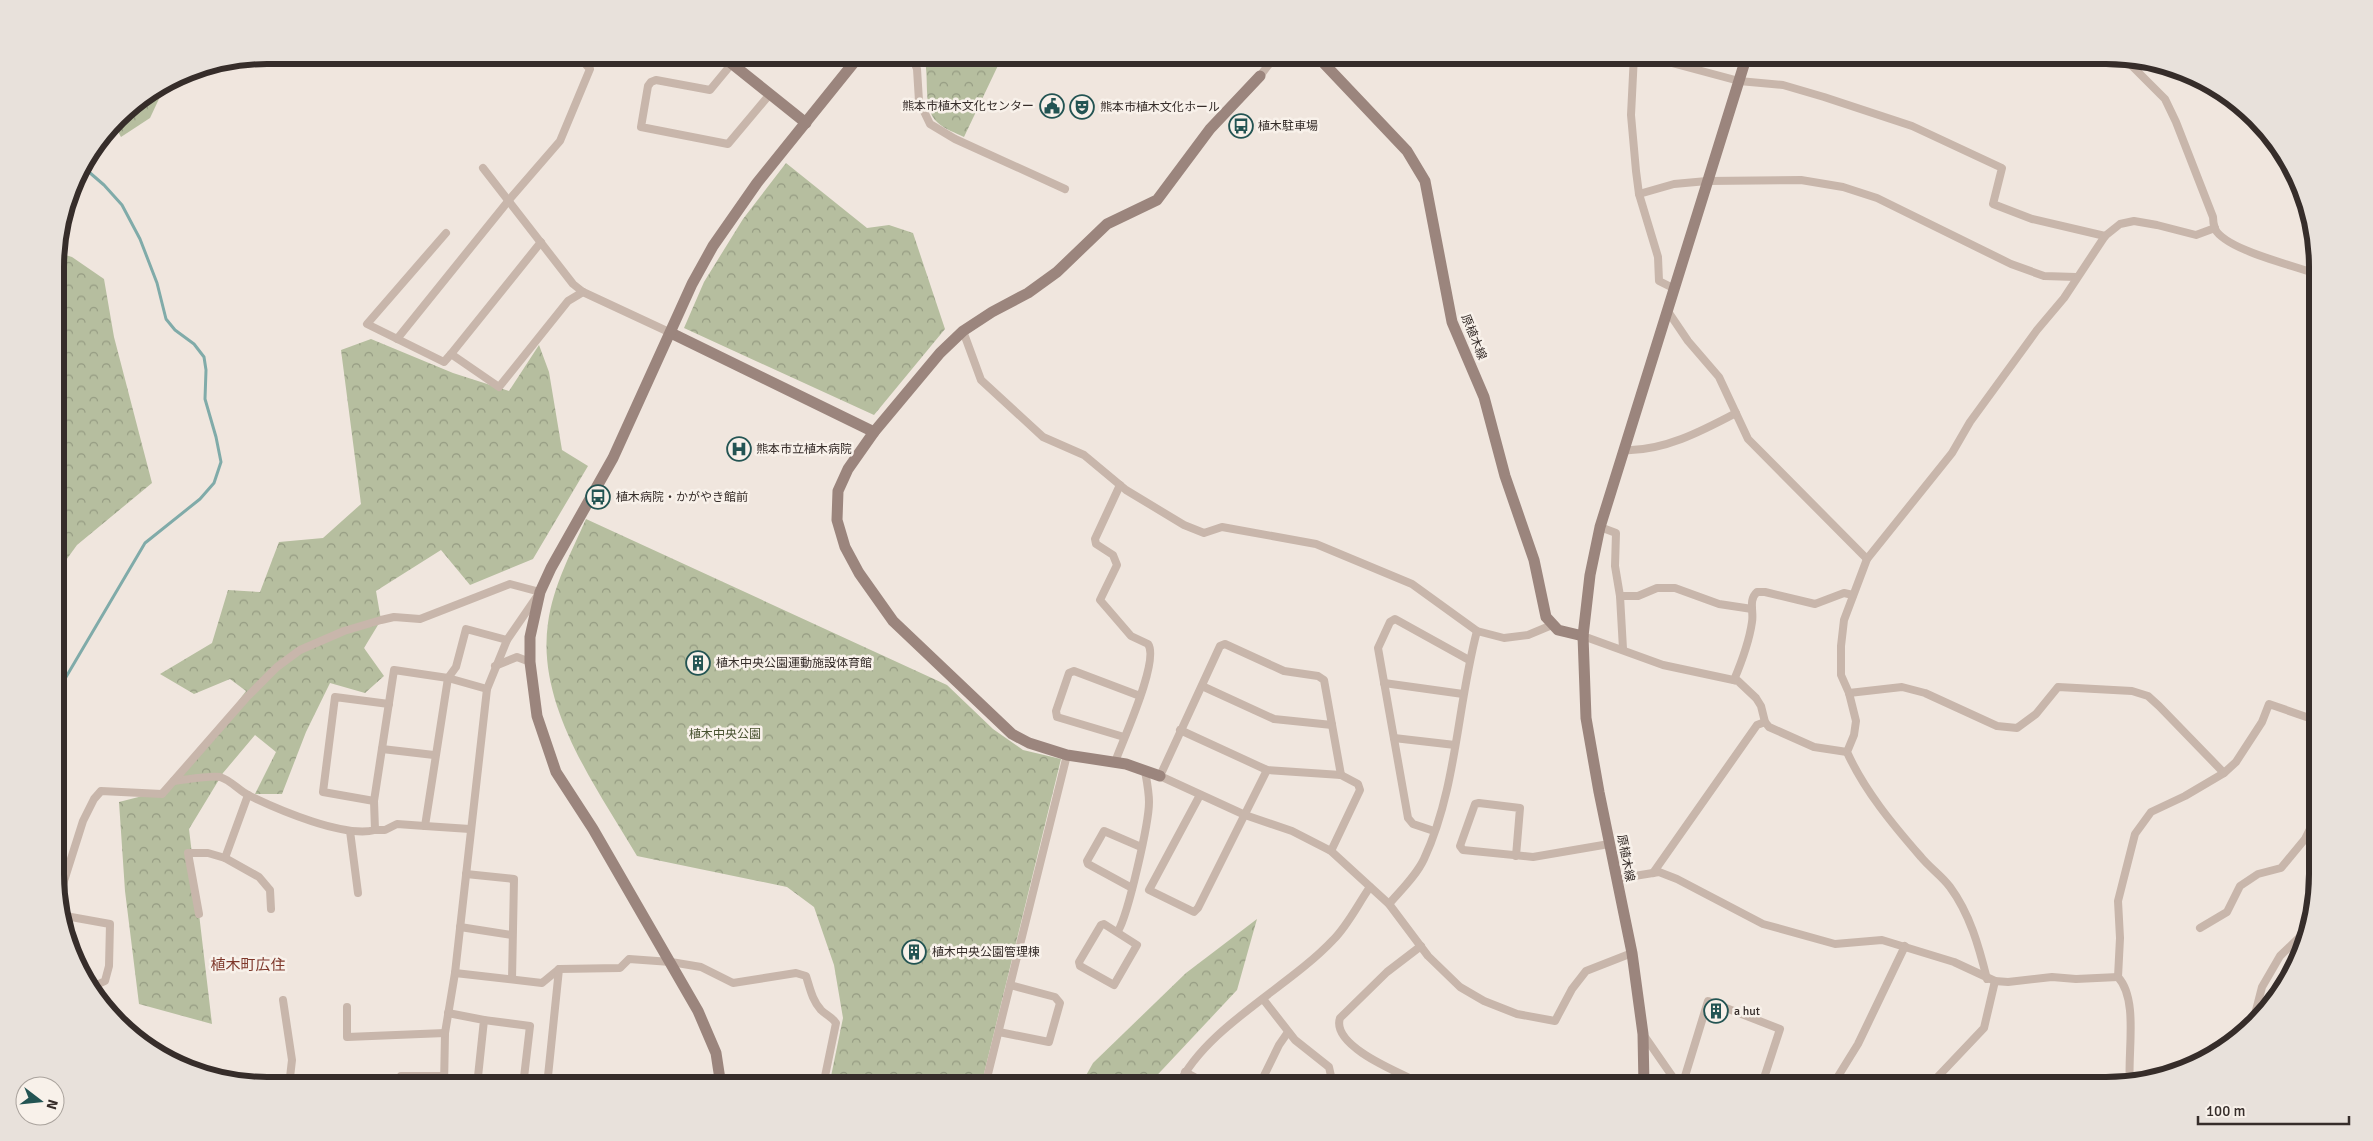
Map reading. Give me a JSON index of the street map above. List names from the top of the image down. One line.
{"streets":{"street":["原植木線"]},"districts":["植木町広住"],"parks":["植木中央公園"],"places":{"public building":["熊本市植木文化センター"],"theatre":["熊本市植木文化ホール"],"bus stop":["植木駐車場","植木病院・かがやき館前"],"hospital":["熊本市立植木病院"],"building":["植木中央公園運動施設体育館","植木中央公園管理棟","a hut"]},"scale_bar":"100 m","north":"right"}
